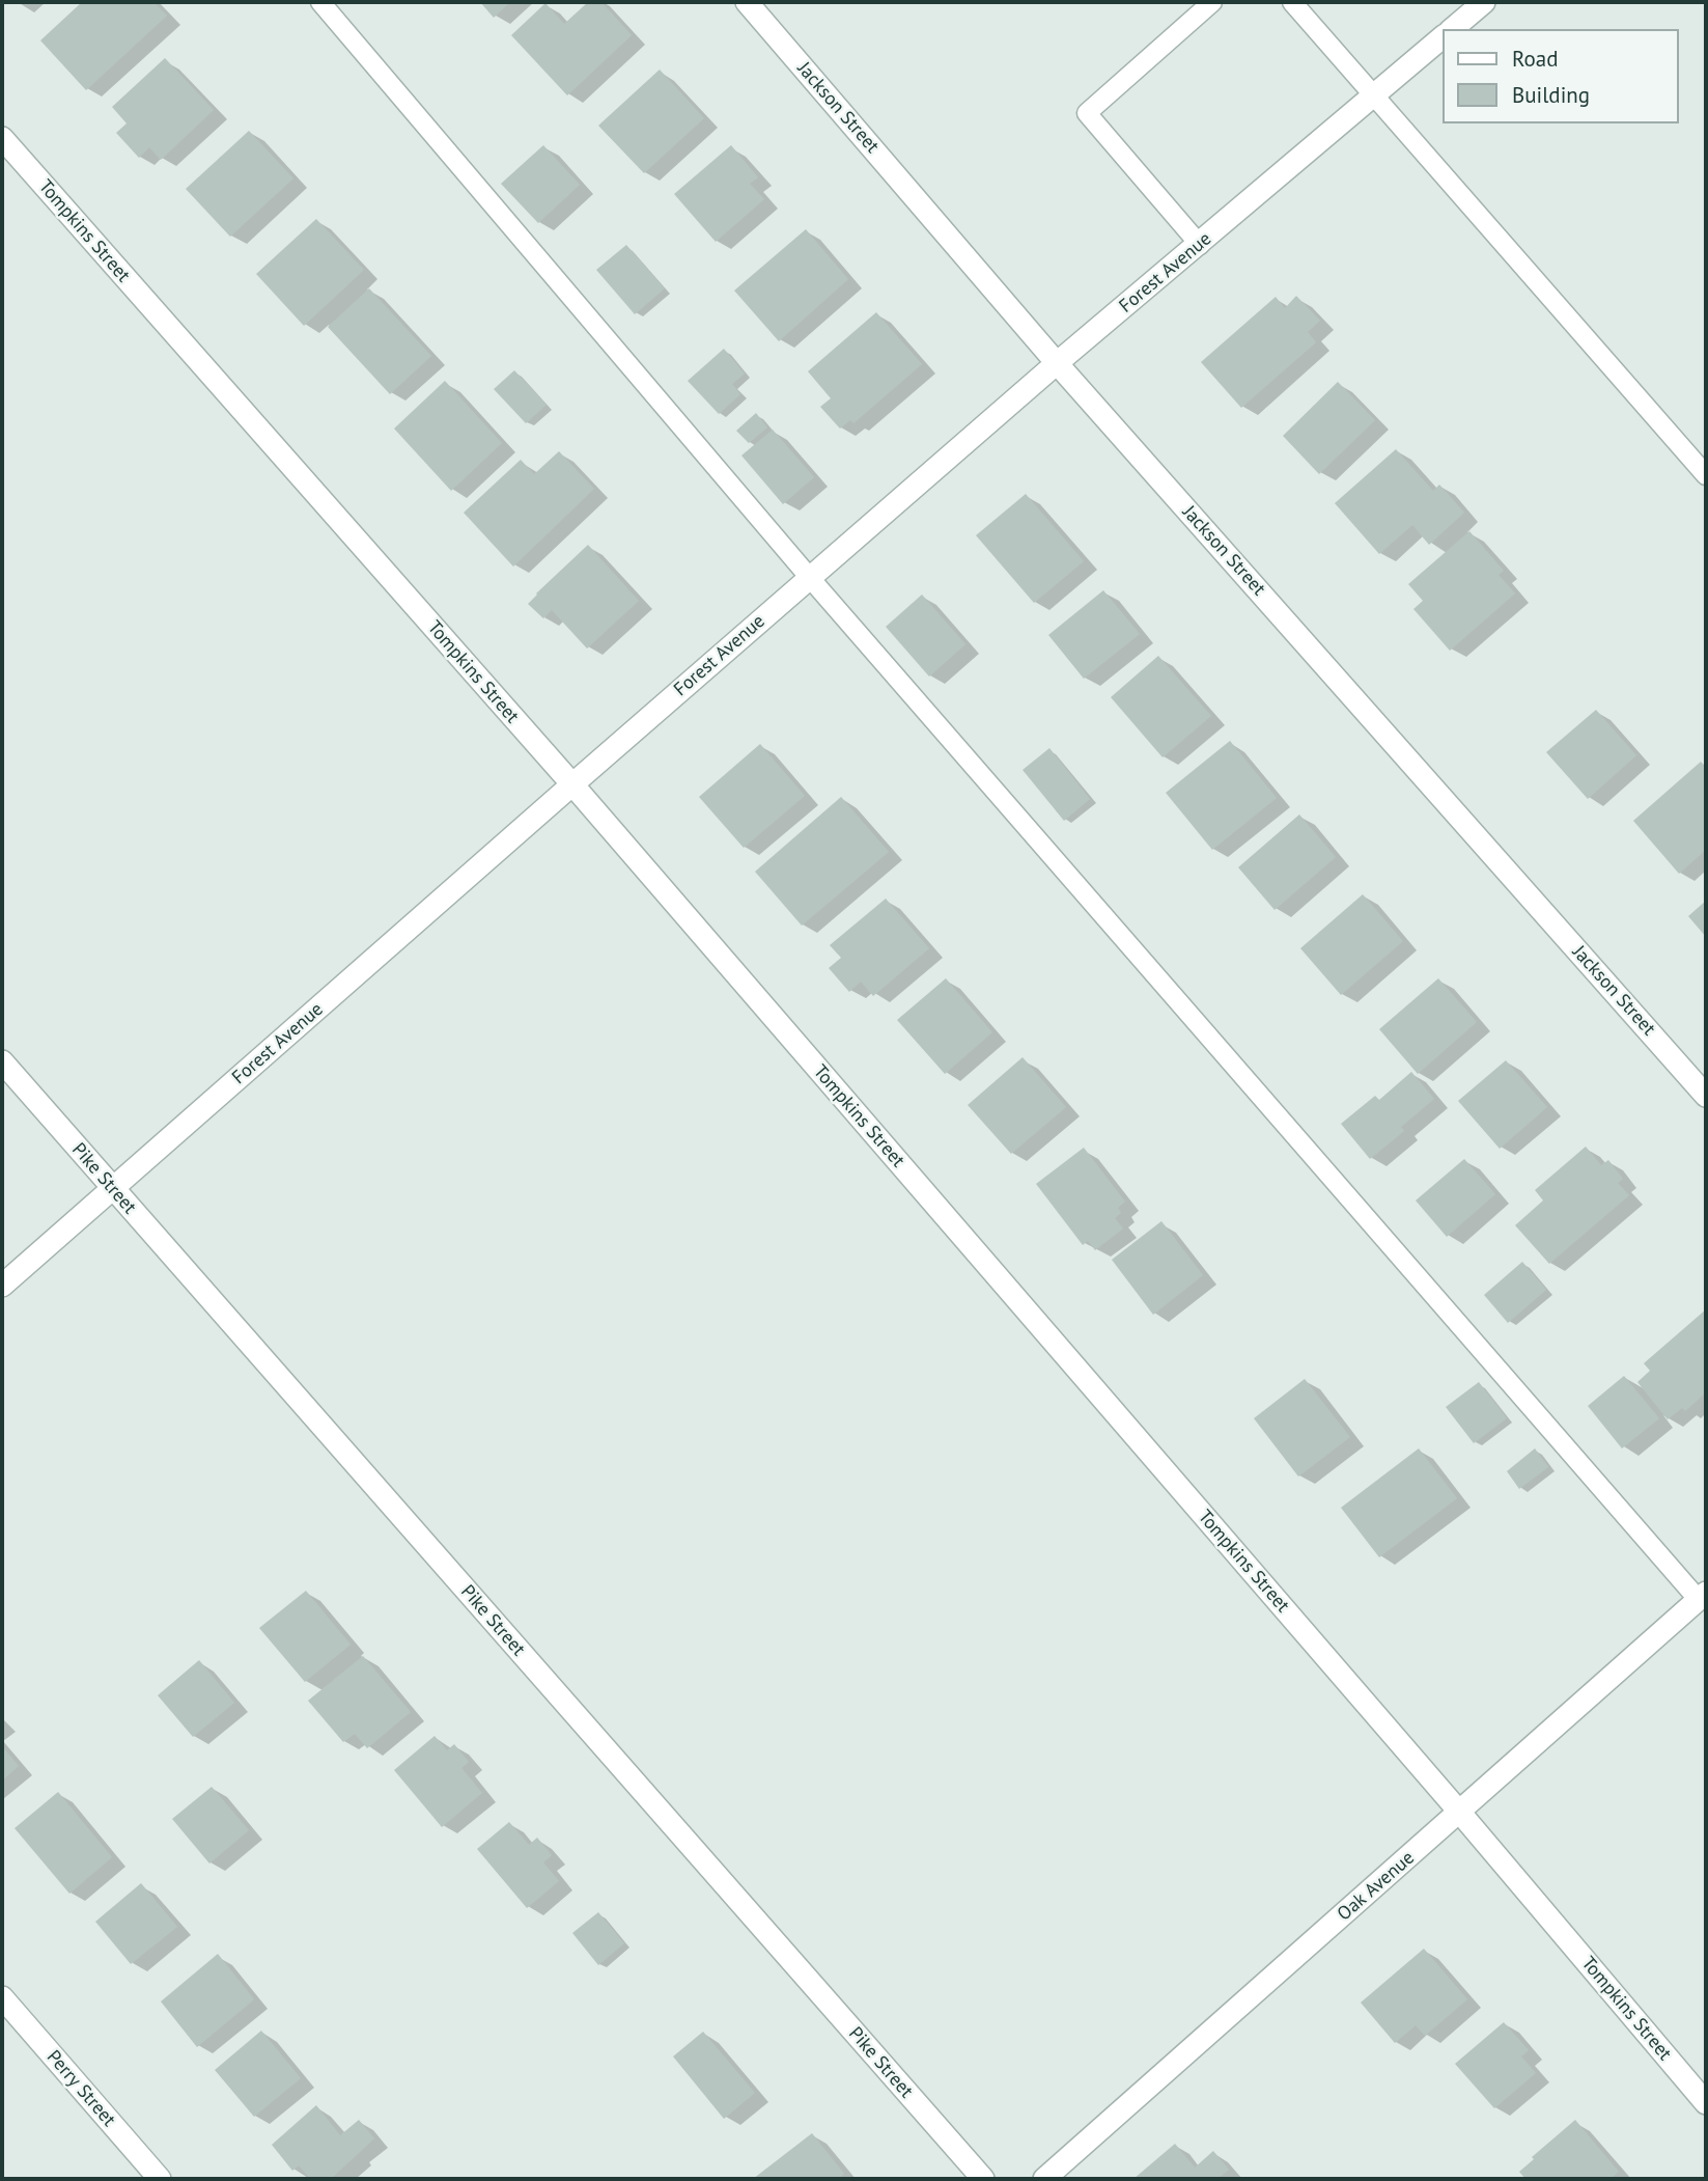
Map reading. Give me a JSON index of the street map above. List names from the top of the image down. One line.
{"streets":{"street":["Jackson Street","Tompkins Street","Forest Avenue","Pike Street","Oak Avenue","Perry Street"]},"crossings":[["Jackson Street","Forest Avenue"],["Tompkins Street","Forest Avenue"],["Tompkins Street","Oak Avenue"],["Forest Avenue","Pike Street"]],"legend":["Road","Building"]}
